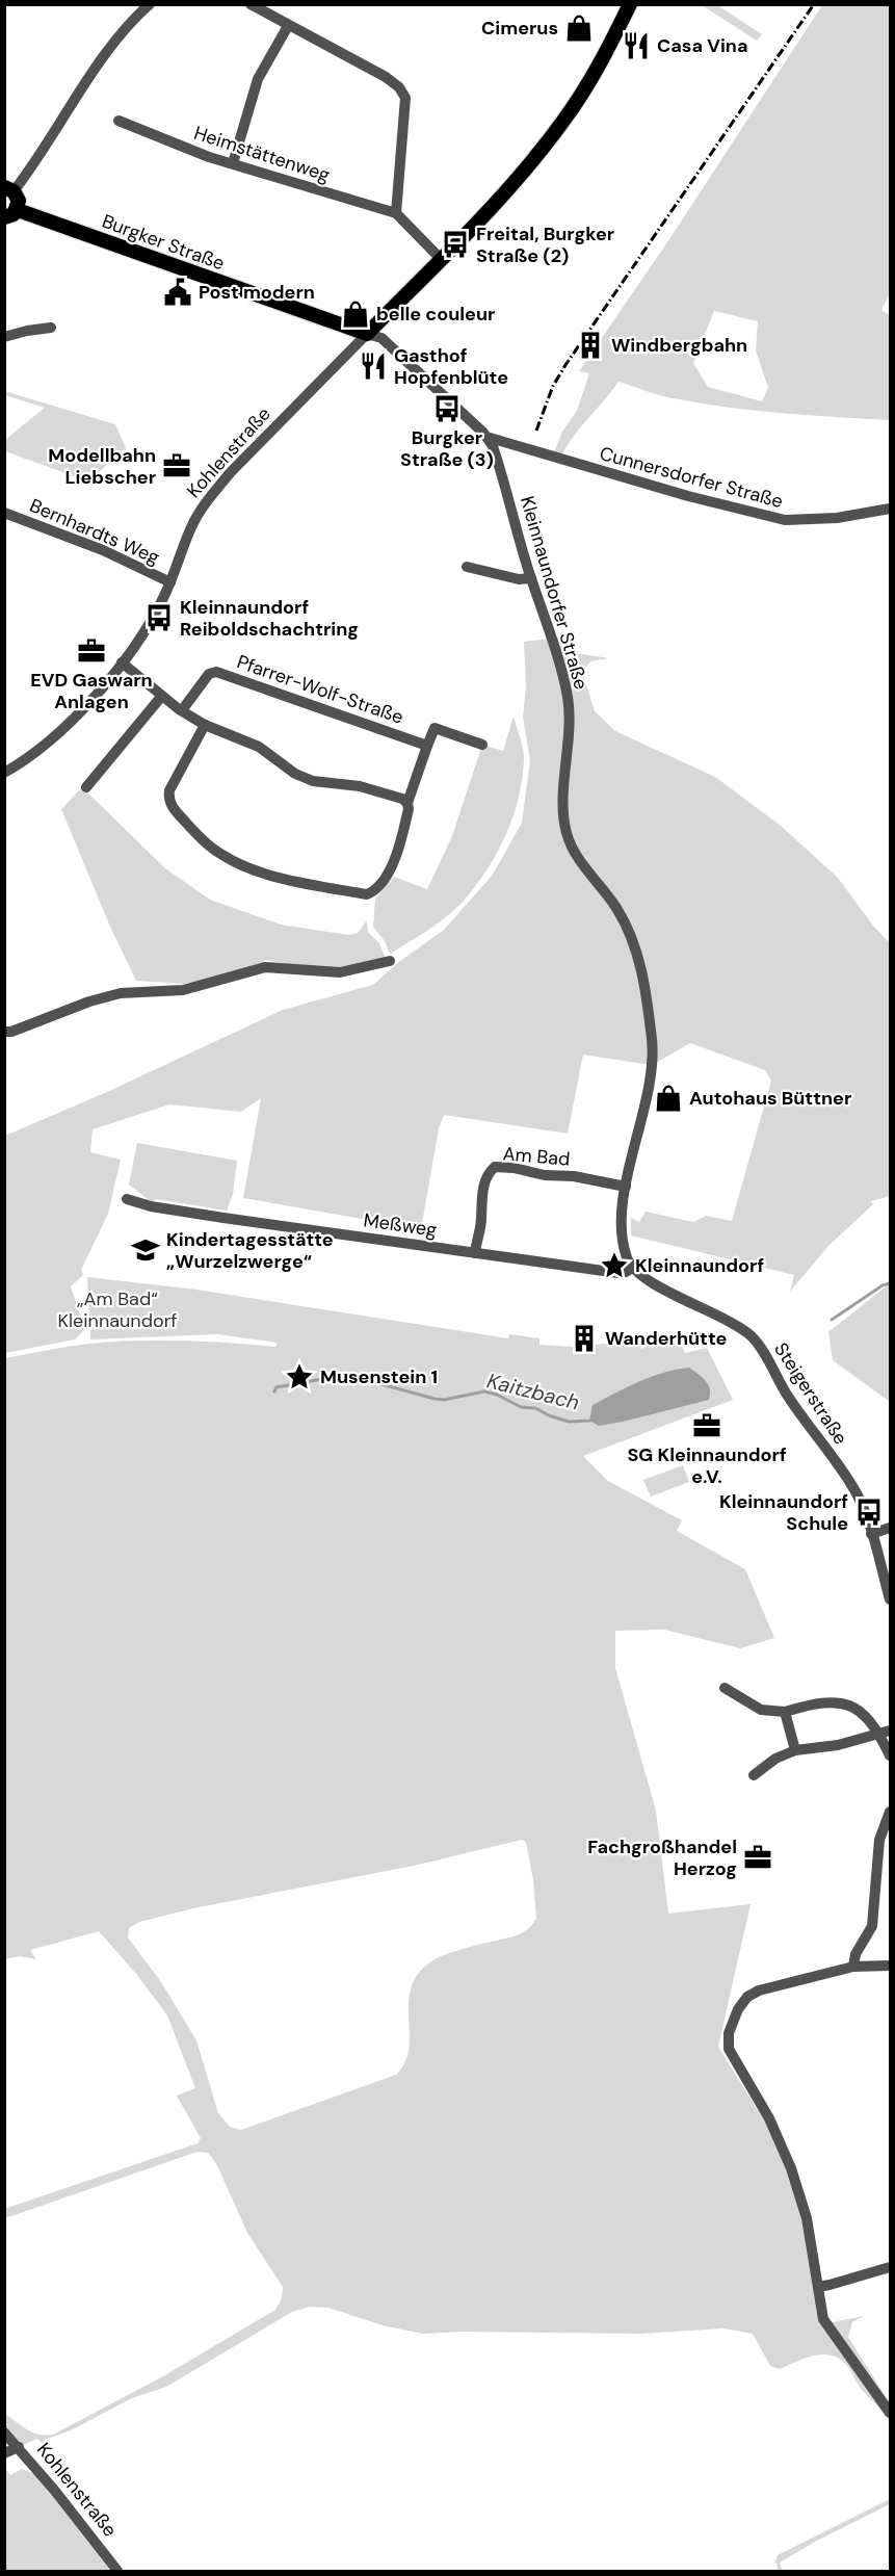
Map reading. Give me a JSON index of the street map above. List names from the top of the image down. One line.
{"streets":{"main road":["Burgker Straße","Kohlenstraße"],"street":["Heimstättenweg","Cunnersdorfer Straße","Bernhardts Weg","Kleinnaundorfer Straße","Pfarrer-Wolf-Straße","Am Bad","Meßweg","Steigerstraße"]},"crossings":[["Burgker Straße","Kohlenstraße"],["Burgker Straße","Kleinnaundorfer Straße"],["Kohlenstraße","Bernhardts Weg"],["Kohlenstraße","Kleinnaundorfer Straße"],["Cunnersdorfer Straße","Kleinnaundorfer Straße"],["Kleinnaundorfer Straße","Am Bad"],["Kleinnaundorfer Straße","Meßweg"],["Kleinnaundorfer Straße","Steigerstraße"],["Am Bad","Meßweg"],["Meßweg","Steigerstraße"]],"water":["Kaitzbach"],"parks":["„Am Bad“ Kleinnaundorf"],"places":{"shop":["Cimerus","belle couleur","Autohaus Büttner"],"restaurant":["Casa Vina","Gasthof Hopfenblüte"],"bus stop":["Freital, Burgker Straße (2)","Burgker Straße (3)","Kleinnaundorf Reiboldschachtring","Kleinnaundorf Schule"],"public building":["Post modern"],"building":["Windbergbahn","Wanderhütte"],"office":["Modellbahn Liebscher","EVD Gaswarn Anlagen","SG Kleinnaundorf e.V.","Fachgroßhandel Herzog"],"school or university":["Kindertagesstätte „Wurzelzwerge“"],"place":["Kleinnaundorf","Musenstein 1"]}}
